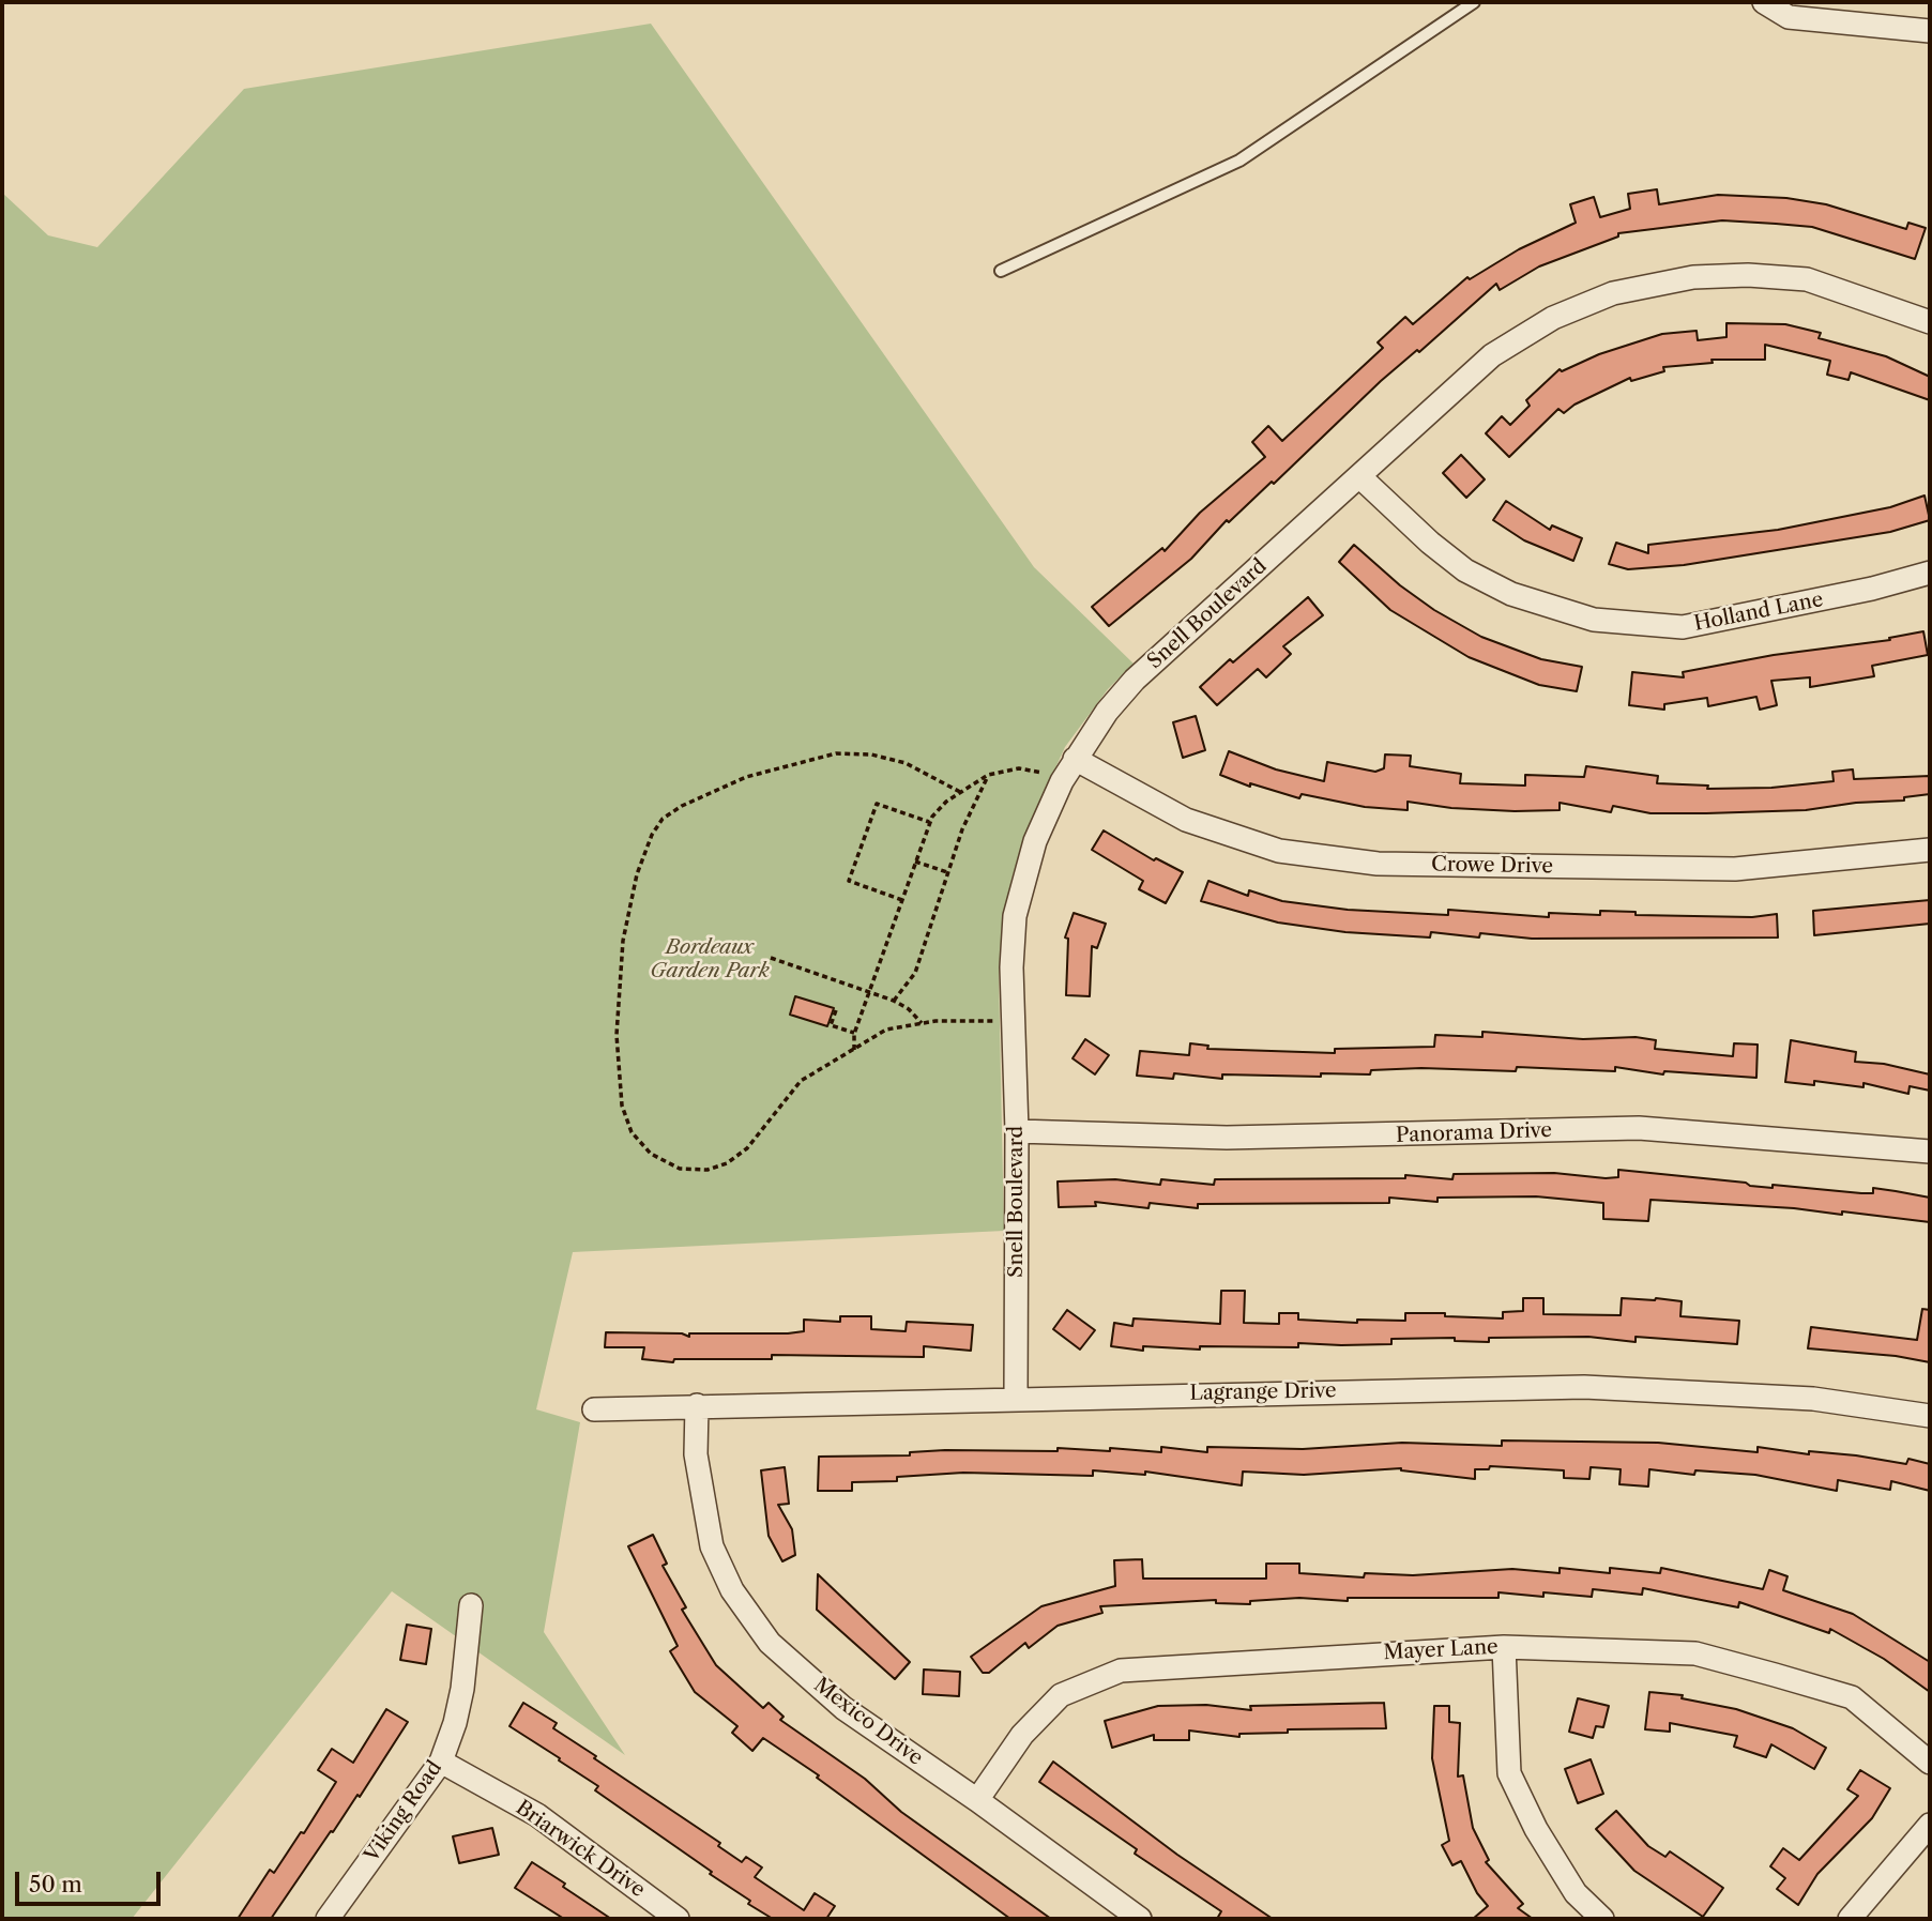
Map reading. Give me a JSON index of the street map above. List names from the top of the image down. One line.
{"streets":{"street":["Holland Lane","Snell Boulevard","Crowe Drive","Panorama Drive","Lagrange Drive","Mayer Lane","Mexico Drive","Viking Road","Briarwick Drive"]},"crossings":[["Holland Lane","Snell Boulevard"],["Snell Boulevard","Crowe Drive"],["Snell Boulevard","Panorama Drive"],["Snell Boulevard","Lagrange Drive"],["Lagrange Drive","Mexico Drive"],["Mayer Lane","Mexico Drive"],["Viking Road","Briarwick Drive"]],"parks":["Bordeaux Garden Park"],"scale_bar":"50 m"}
